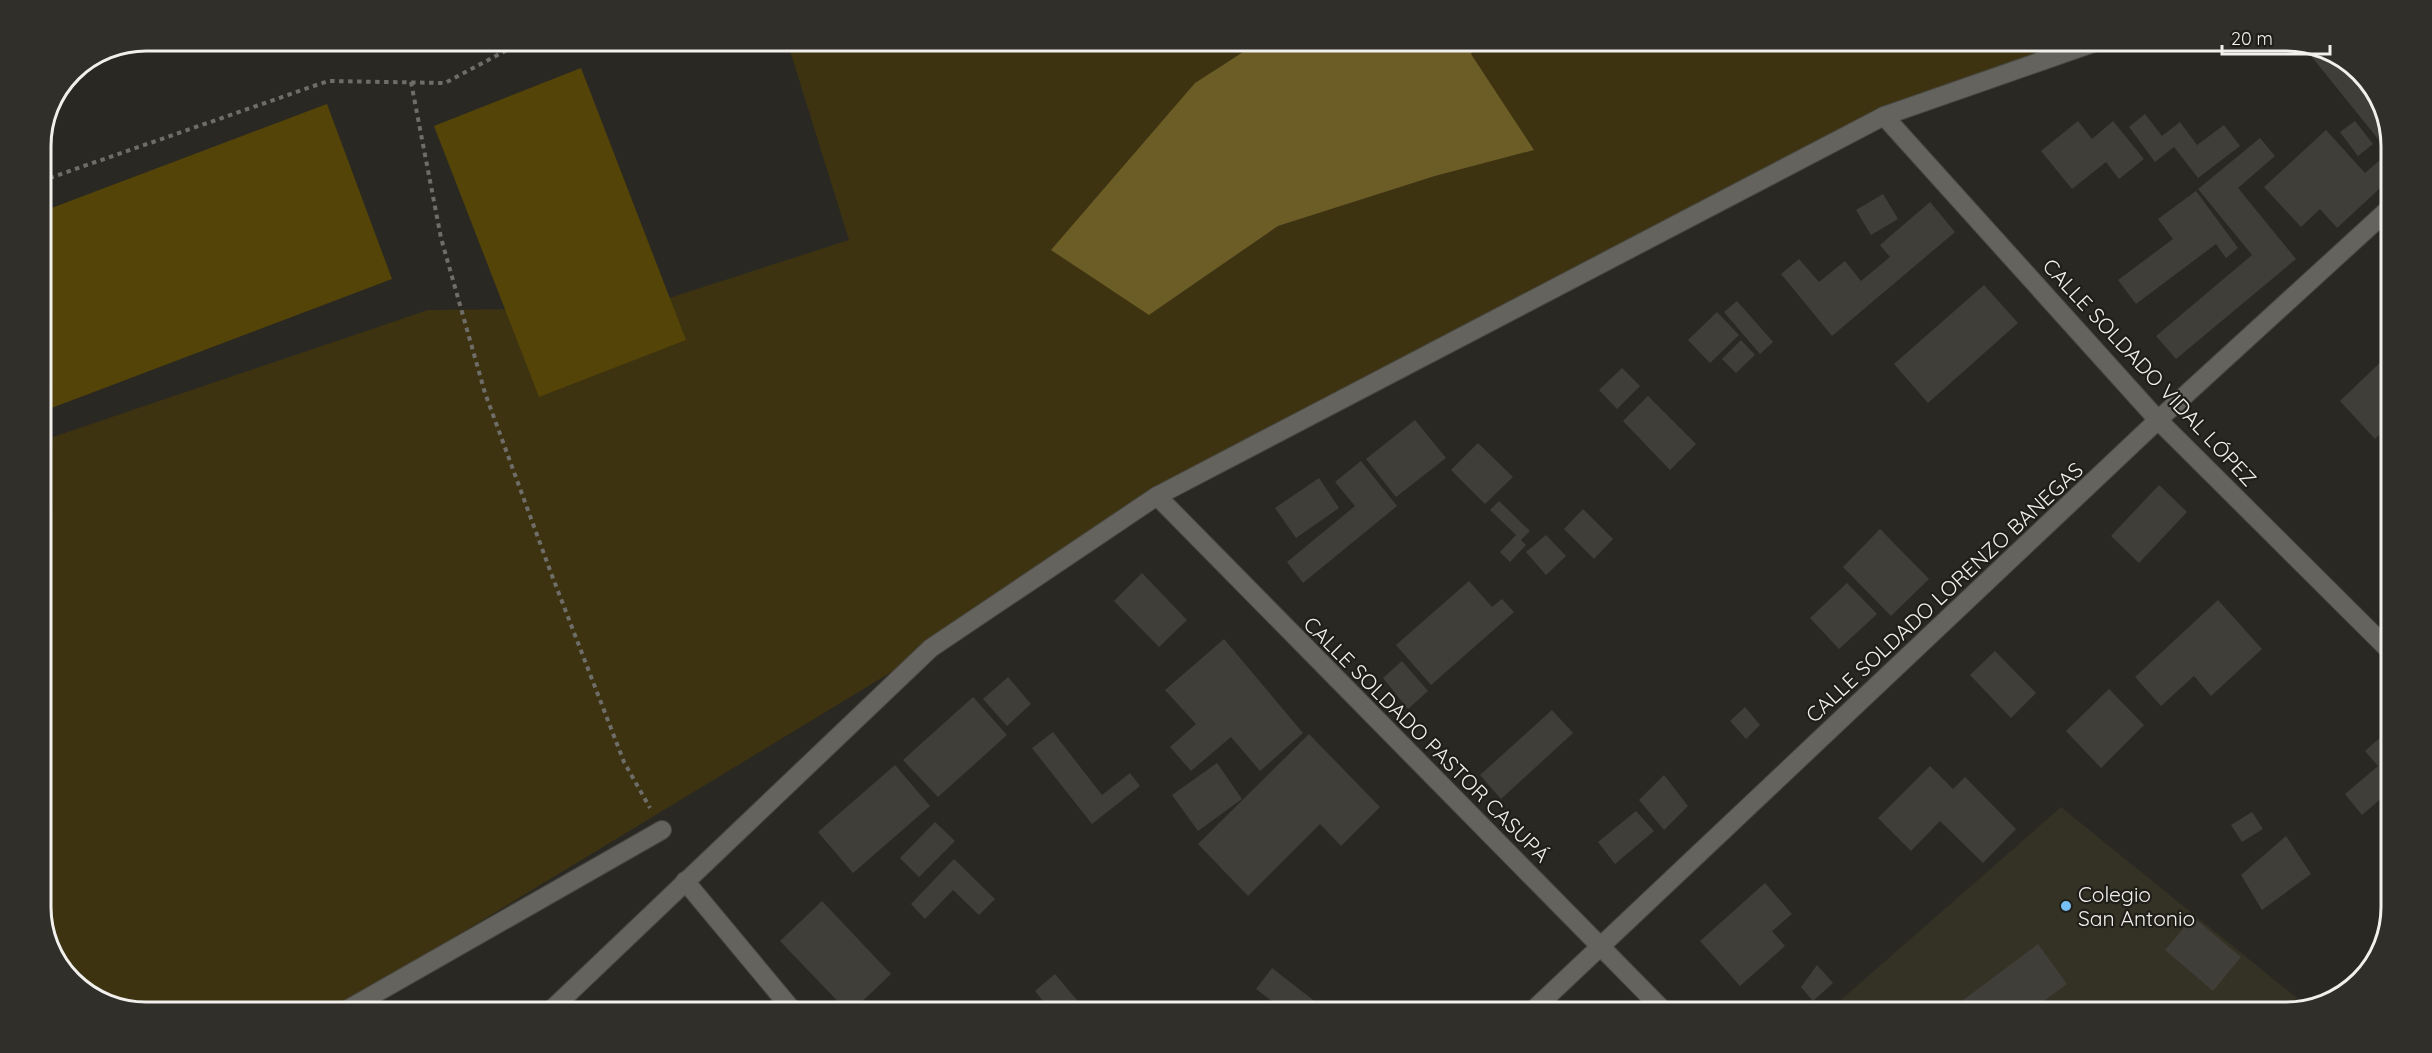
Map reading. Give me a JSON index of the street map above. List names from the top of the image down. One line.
{"streets":{"street":["CALLE SOLDADO VIDAL LÓPEZ","CALLE SOLDADO LORENZO BANEGAS","CALLE SOLDADO PASTOR CASUPÁ"]},"crossings":[["CALLE SOLDADO VIDAL LÓPEZ","CALLE SOLDADO LORENZO BANEGAS"],["CALLE SOLDADO LORENZO BANEGAS","CALLE SOLDADO PASTOR CASUPÁ"]],"places":["Colegio San Antonio"],"scale_bar":"20 m"}
